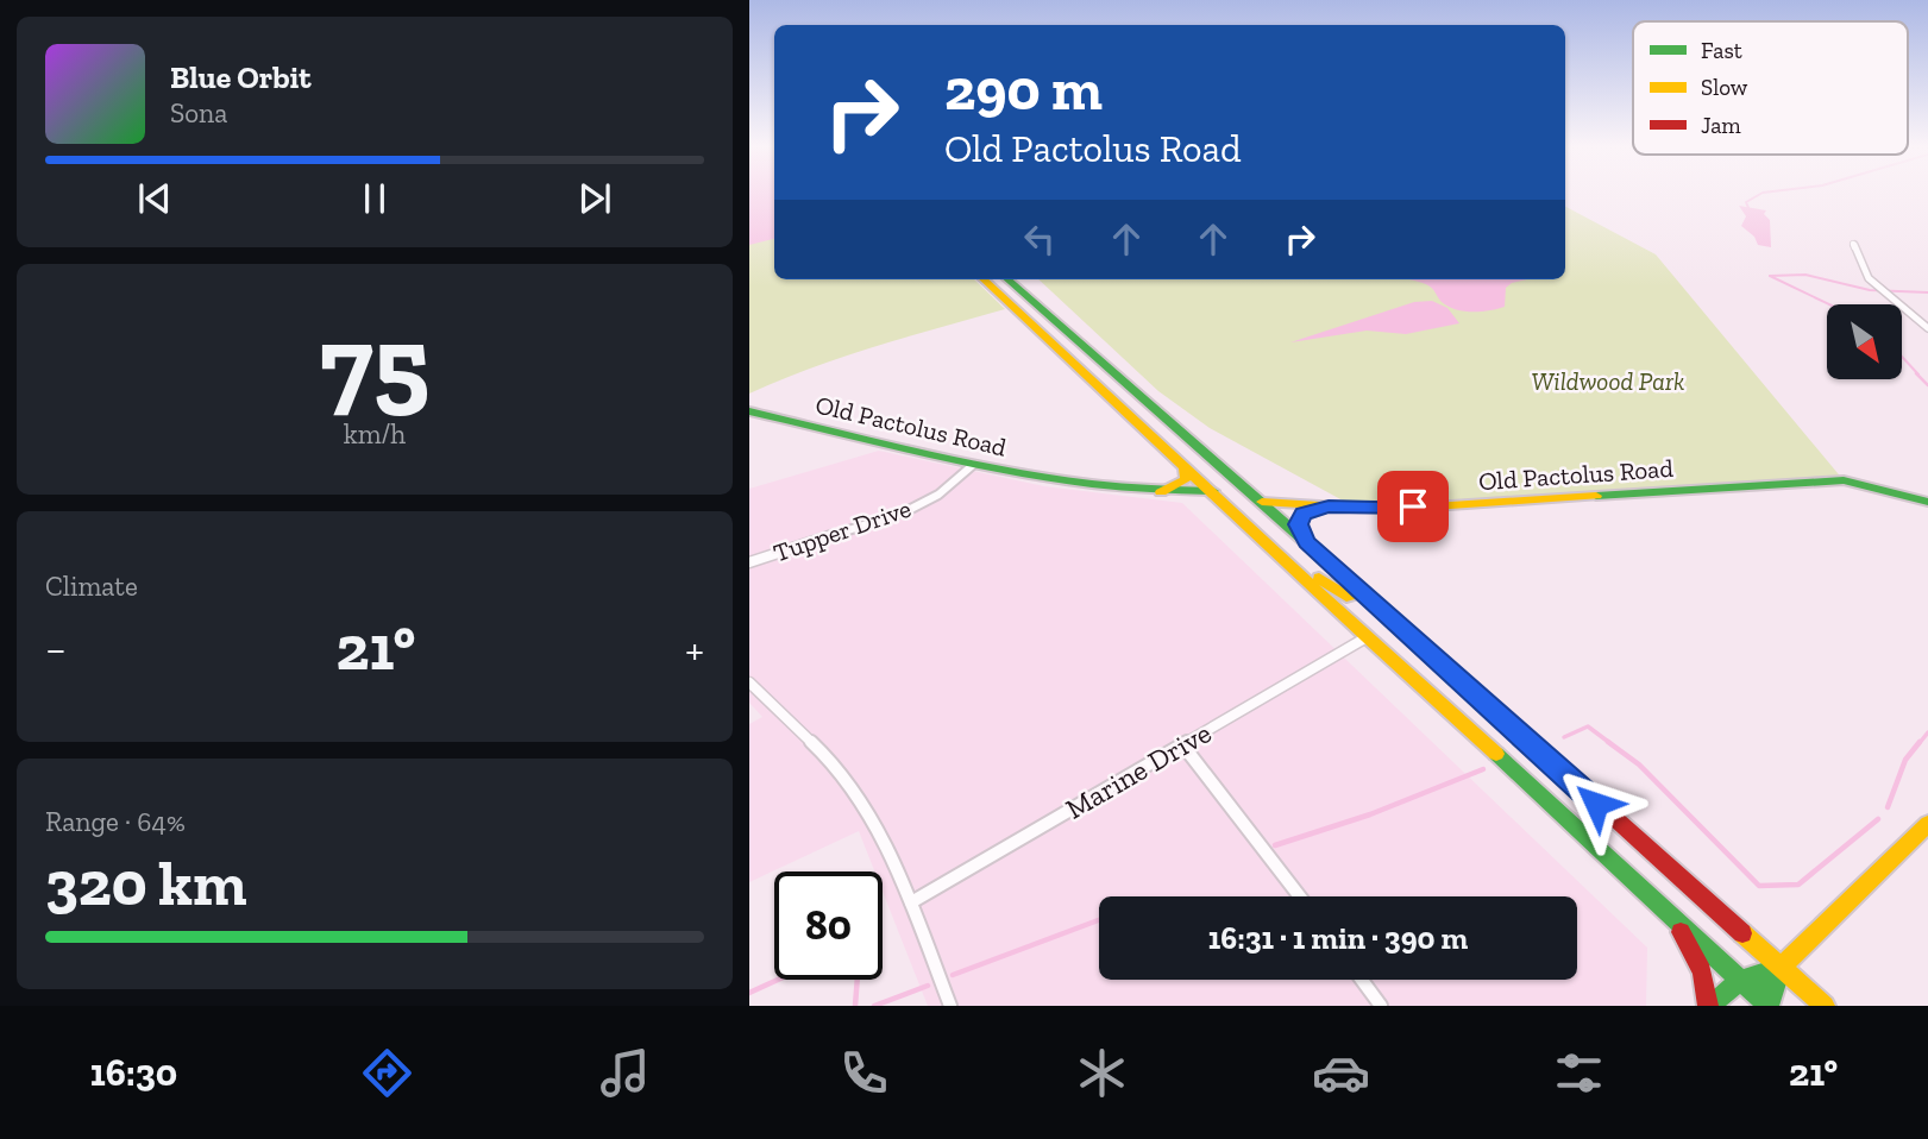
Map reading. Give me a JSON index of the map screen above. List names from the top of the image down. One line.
{"streets":{"main road":["Old Pactolus Road"],"street":["Tupper Drive","Marine Drive"]},"crossings":[["Old Pactolus Road","Tupper Drive"]],"parks":["Wildwood Park"],"legend":["Fast","Slow","Jam"],"north":"bottom right","page":{"turn":["290 m","Old Pactolus Road"],"song":["Blue Orbit","Sona"],"tile":[["75","km/h"],"Climate",["Range · 64%","320 km"]],"heat":["−","21°","+"],"limit":"80","trip":"16:31 · 1 min · 390 m","tabs":["16:30","21°"]}}
